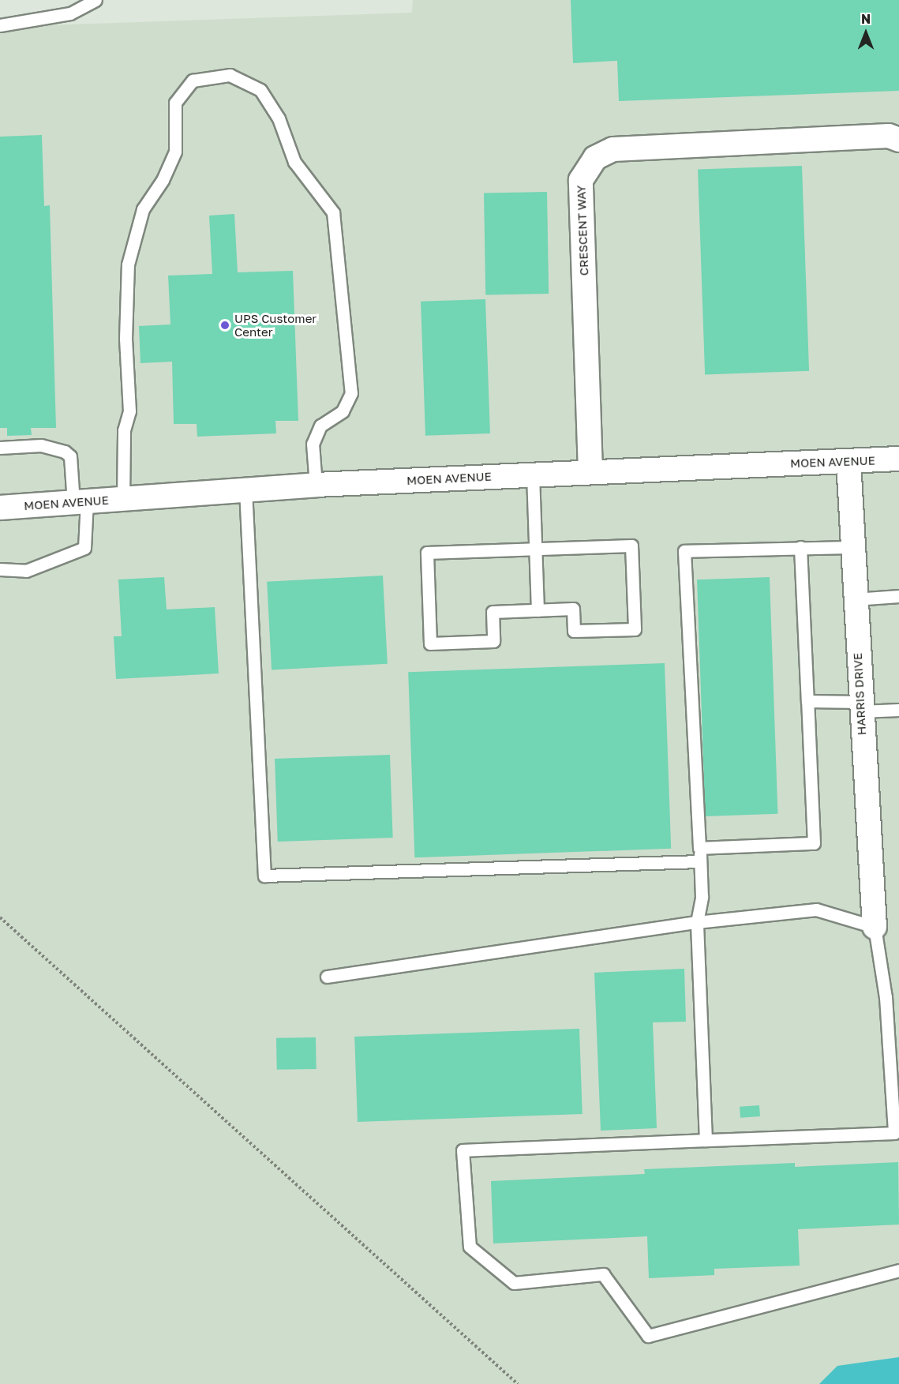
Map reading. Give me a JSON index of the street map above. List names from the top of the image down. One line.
{"streets":{"street":["CRESCENT WAY","MOEN AVENUE","HARRIS DRIVE"]},"crossings":[["CRESCENT WAY","MOEN AVENUE"],["MOEN AVENUE","HARRIS DRIVE"]],"places":["UPS Customer Center"],"north":"top"}
